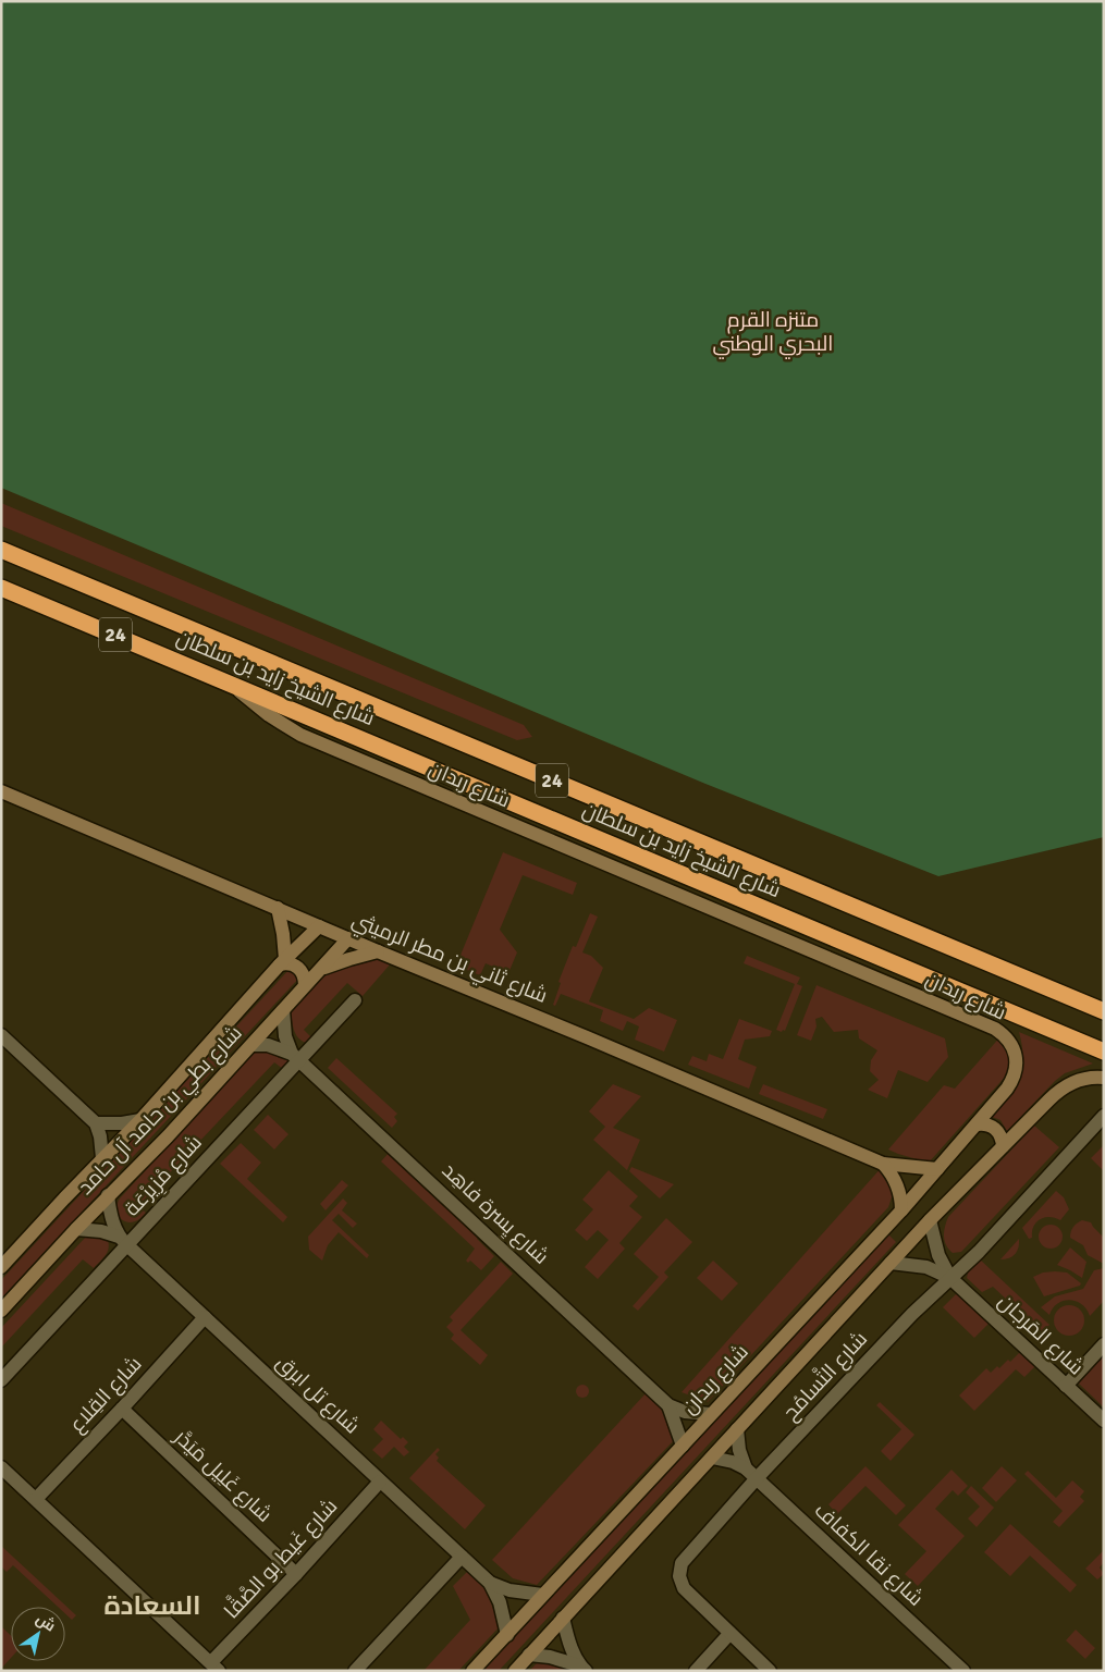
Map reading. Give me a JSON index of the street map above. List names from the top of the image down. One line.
{"streets":{"highway":["24","شارع الشيخ زايد بن سلطان"],"main road":["شارع ربدان","شارع ثاني بن مطر الرميثي","شارع بطي بن حامد آل حامد"],"street":["شارع مْزِيرْعَة","شارع يِسرة فاهِد","شارع المَرجان","شارع التَّسامُح","شارع القِلاع","شارع تل ابرق","شارع غَلِيل مَيَدَّر","شارع نقا الكفاف","شارع غَيط بو الصَّقَّا"]},"crossings":[["شارع الشيخ زايد بن سلطان","شارع ربدان"],["شارع ربدان","شارع ثاني بن مطر الرميثي"],["شارع ربدان","شارع يِسرة فاهِد"],["شارع ربدان","شارع تل ابرق"],["شارع ثاني بن مطر الرميثي","شارع بطي بن حامد آل حامد"],["شارع بطي بن حامد آل حامد","شارع يِسرة فاهِد"],["شارع بطي بن حامد آل حامد","شارع تل ابرق"],["شارع مْزِيرْعَة","شارع يِسرة فاهِد"],["شارع مْزِيرْعَة","شارع تل ابرق"],["شارع المَرجان","شارع التَّسامُح"],["شارع التَّسامُح","شارع نقا الكفاف"],["شارع القِلاع","شارع تل ابرق"],["شارع القِلاع","شارع غَلِيل مَيَدَّر"],["شارع تل ابرق","شارع غَيط بو الصَّقَّا"],["شارع غَلِيل مَيَدَّر","شارع غَيط بو الصَّقَّا"]],"districts":["السعادة"],"parks":["متنزه القرم البحري الوطني"],"north":"top right"}
